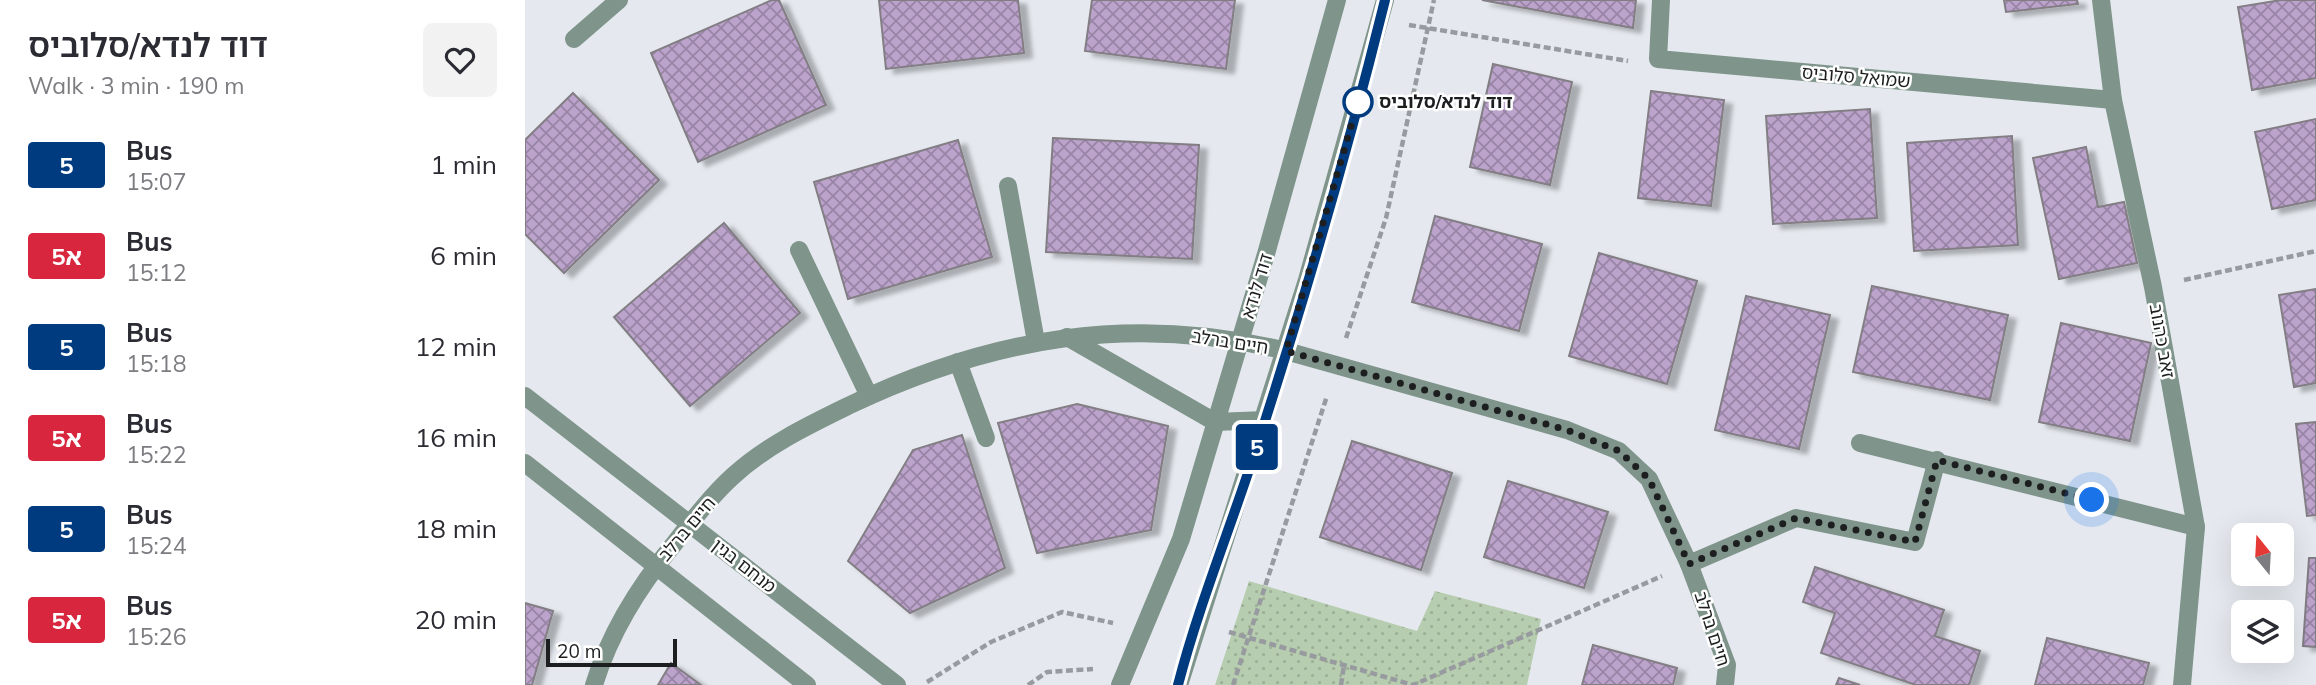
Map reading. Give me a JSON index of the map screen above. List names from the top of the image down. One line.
{"streets":{"street":["שמואל סלוביס","דוד לנדא","זאב כהנוב","חיים ברלב","מנחם בגין"]},"crossings":[["שמואל סלוביס","זאב כהנוב"],["דוד לנדא","חיים ברלב"],["חיים ברלב","מנחם בגין"]],"places":["דוד לנדא/סלוביס"],"lines":["bus line 5"],"scale_bar":"20 m","north":"top","page":{"heading":["דוד לנדא/סלוביס","Walk · 3 min · 190 m"],"on_map":"5","list":[{"mark":"5","name":"Bus","note":"15:07","value":"1 min"},{"mark":"5א","name":"Bus","note":"15:12","value":"6 min"},{"mark":"5","name":"Bus","note":"15:18","value":"12 min"},{"mark":"5א","name":"Bus","note":"15:22","value":"16 min"},{"mark":"5","name":"Bus","note":"15:24","value":"18 min"},{"mark":"5א","name":"Bus","note":"15:26","value":"20 min"}],"scale":"20 m"}}
